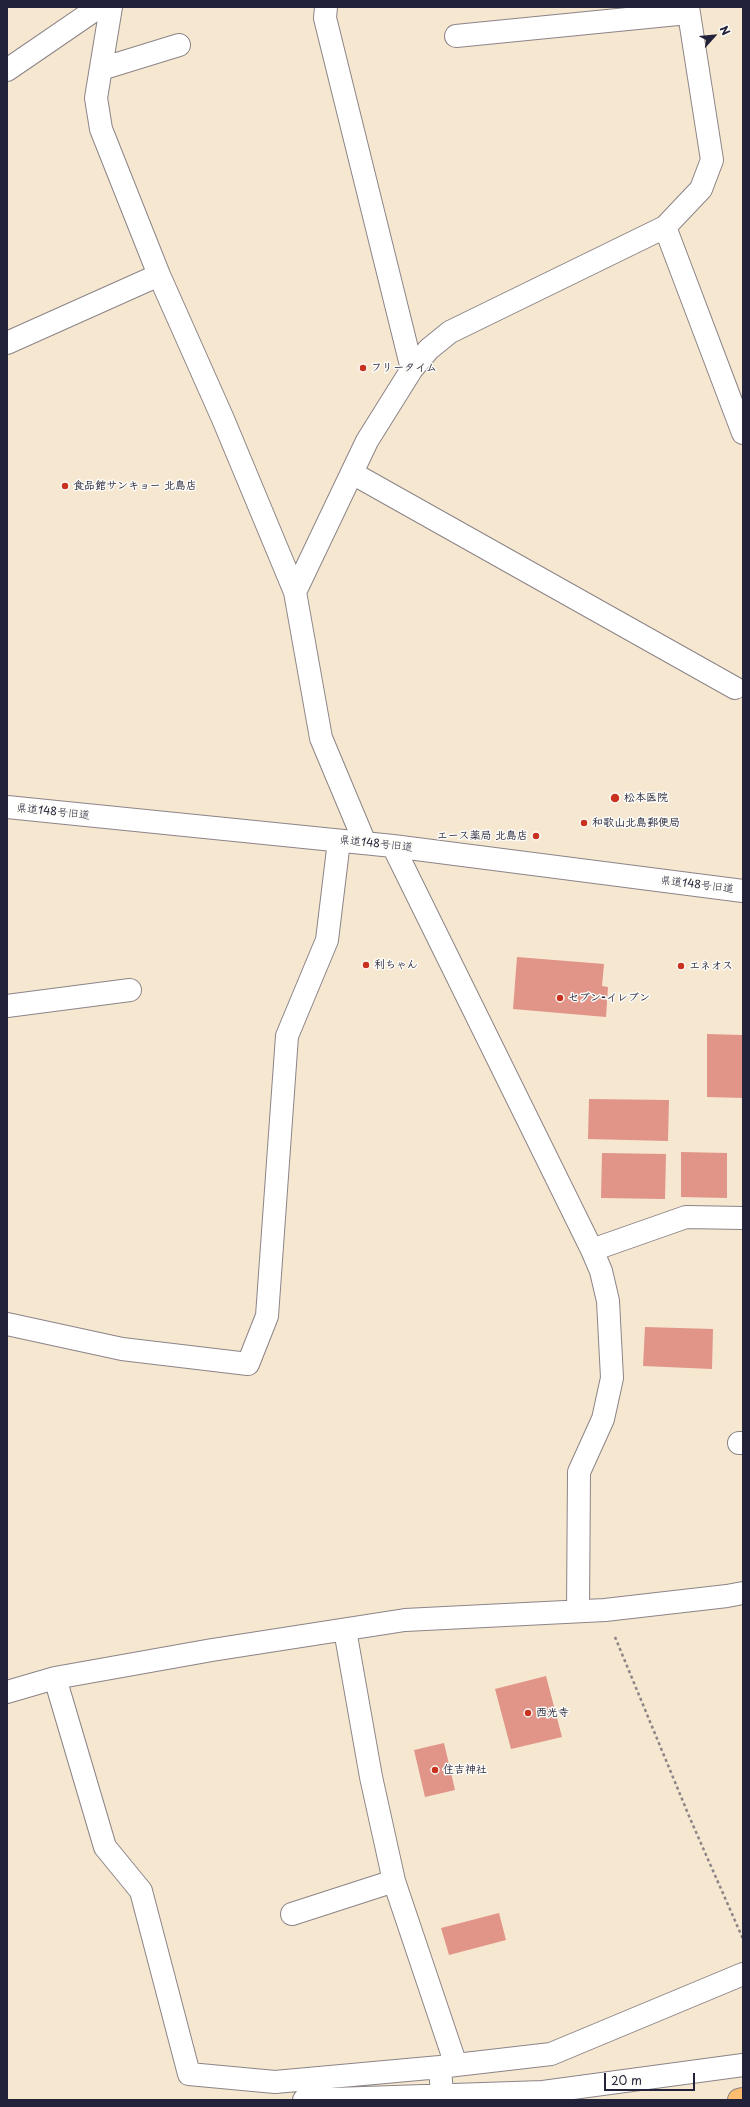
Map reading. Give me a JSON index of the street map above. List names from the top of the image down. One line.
{"streets":{"street":["県道148号旧道"]},"places":["フリータイム","食品館サンキョー 北島店","松本医院","和歌山北島郵便局","エース薬局 北島店","利ちゃん","エネオス","セブン-イレブン","西光寺","住吉神社"],"scale_bar":"20 m","north":"top right"}
